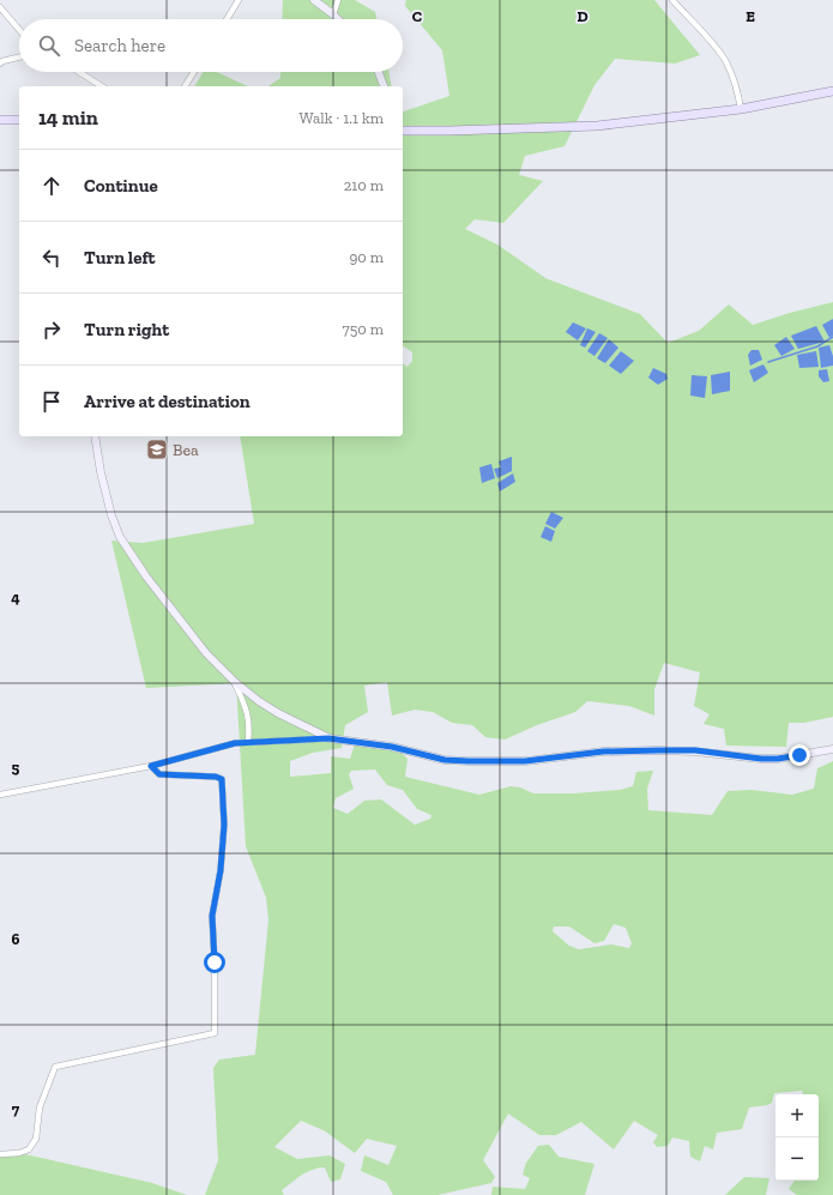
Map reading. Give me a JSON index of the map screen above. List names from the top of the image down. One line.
{"places":{"school or university":["Bea"]},"page":{"search":"Search here","heading":["14 min","Walk · 1.1 km"],"list":[["Continue","210 m"],["Turn left","90 m"],["Turn right","750 m"],"Arrive at destination"],"map_buttons":["+","−"]},"grid":{"columns":["C","D","E"],"rows":["4","5","6","7"]}}
